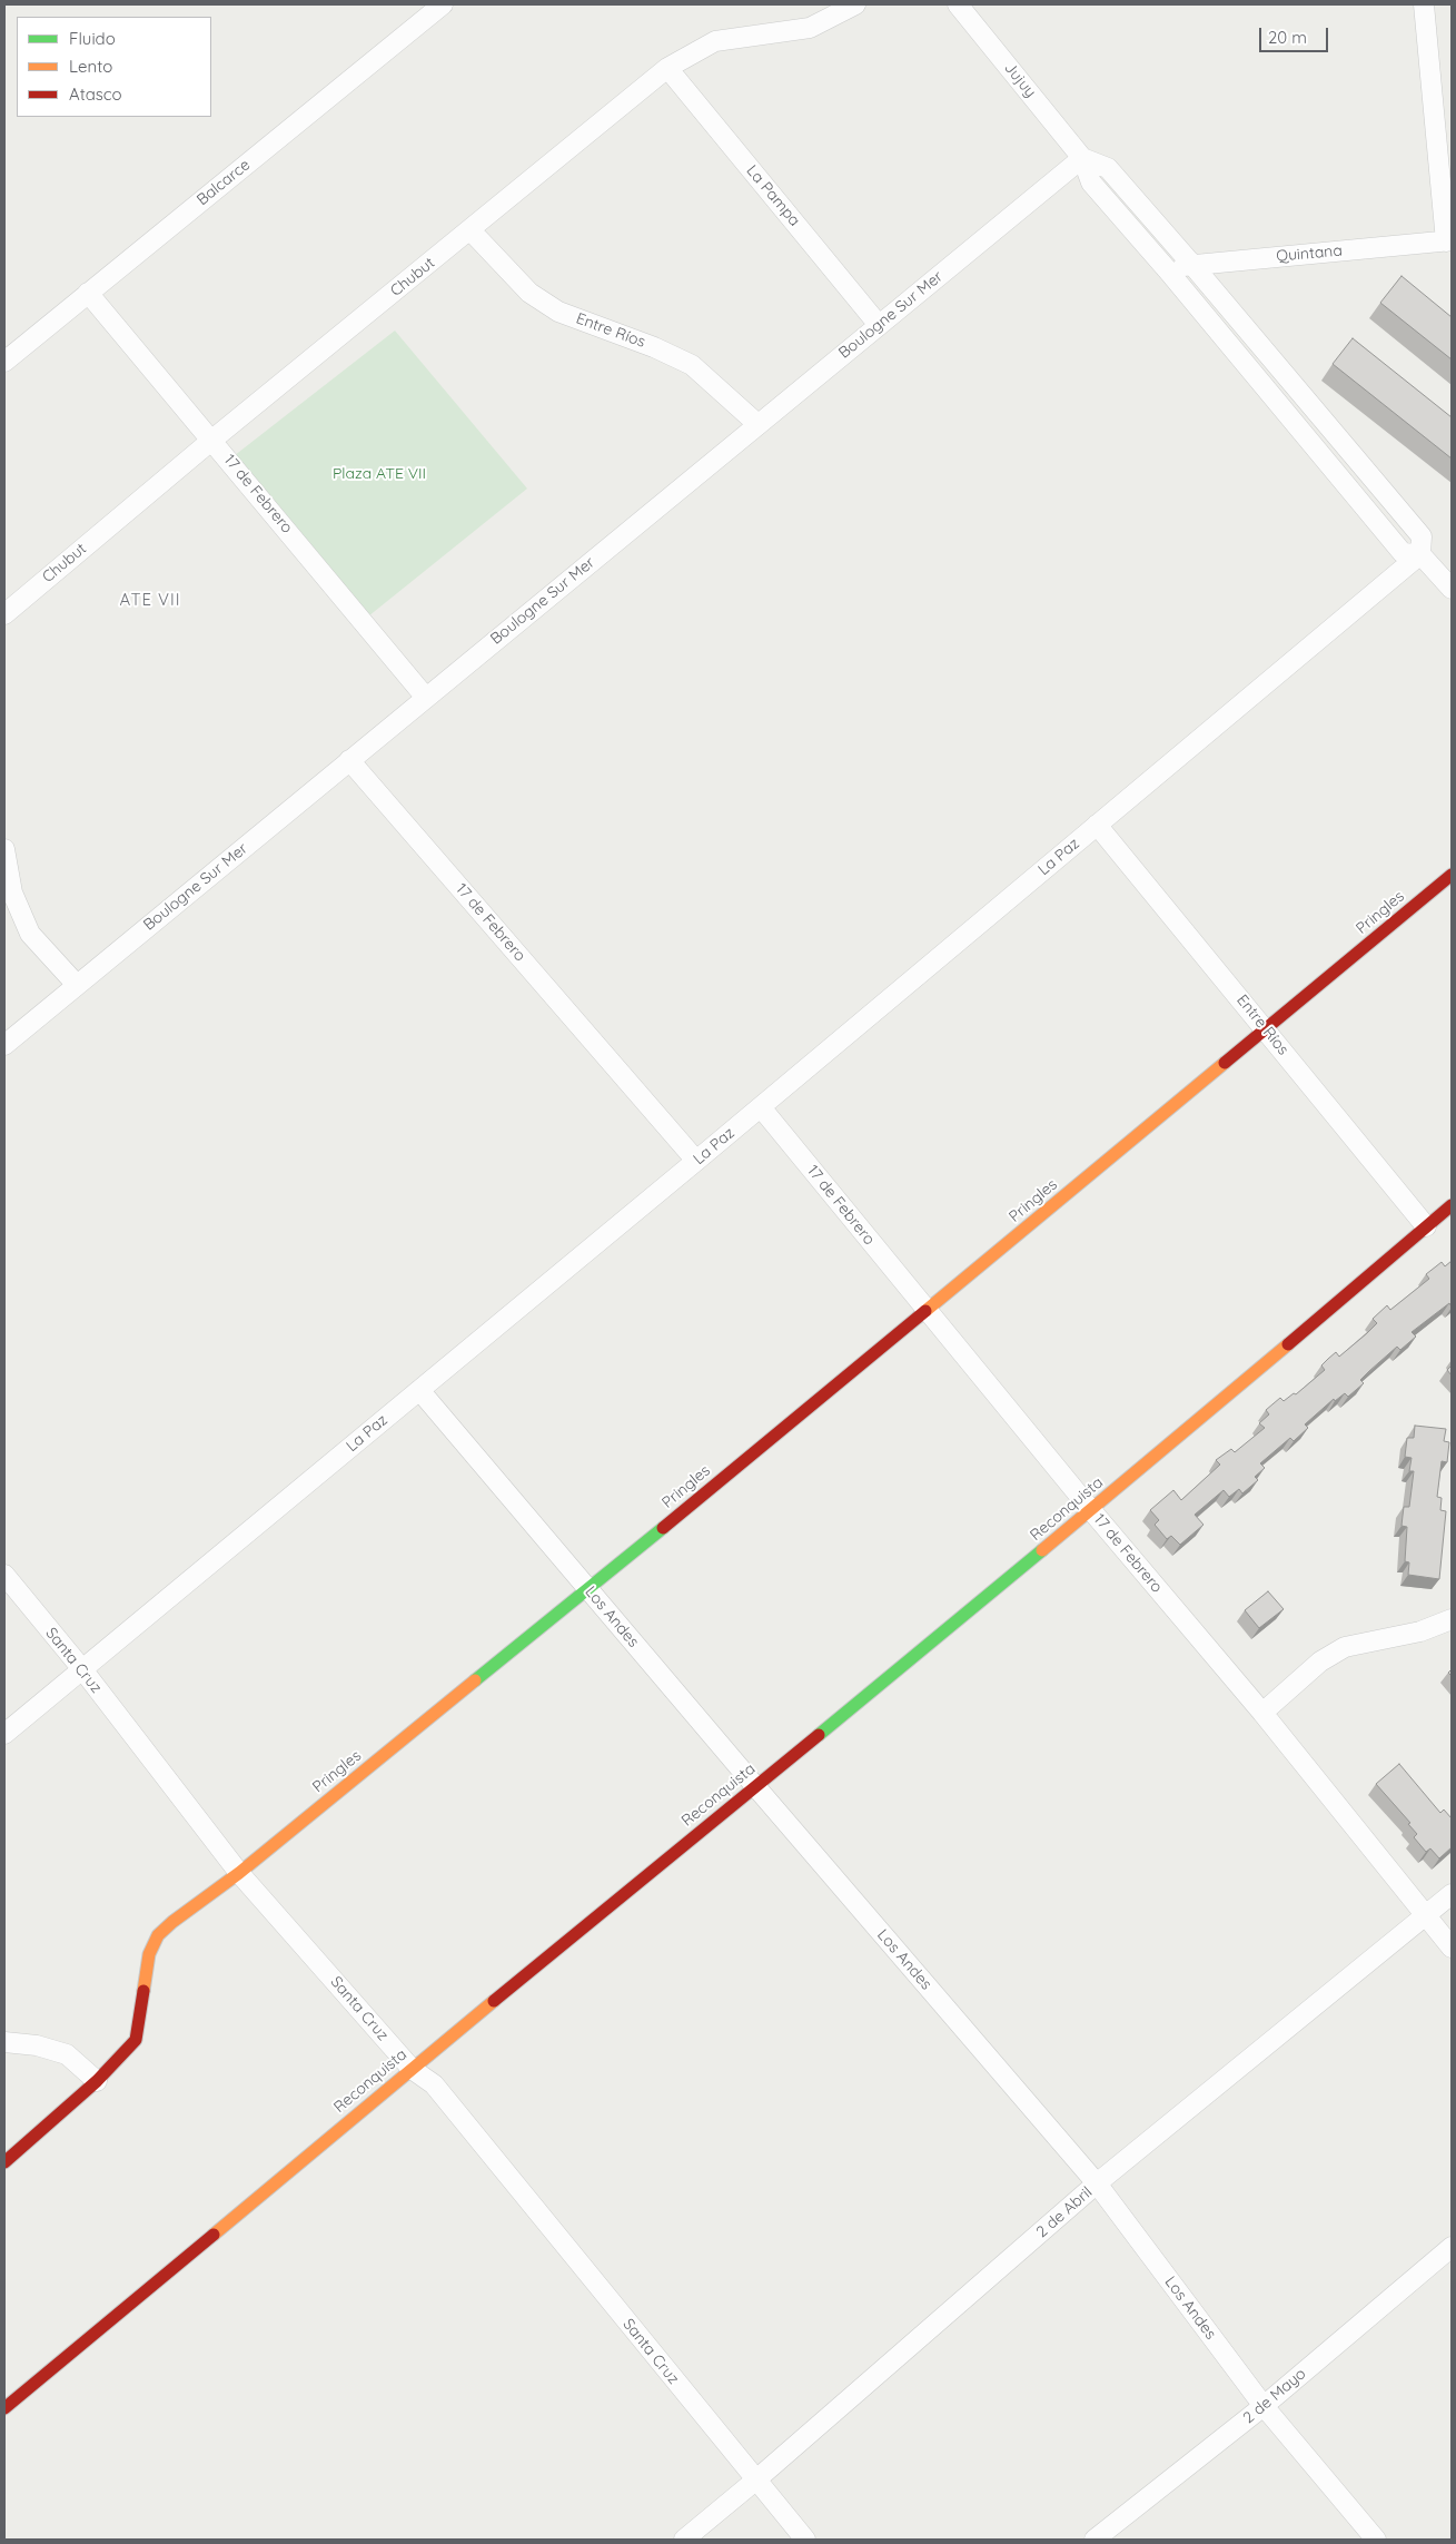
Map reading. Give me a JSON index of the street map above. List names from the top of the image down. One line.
{"streets":{"street":["Jujuy","Balcarce","La Pampa","Quintana","Chubut","Boulogne Sur Mer","Entre Ríos","17 de Febrero","La Paz","Pringles","Reconquista","Los Andes","Santa Cruz","2 de Abril","2 de Mayo"]},"crossings":[["Jujuy","Boulogne Sur Mer"],["Balcarce","17 de Febrero"],["La Pampa","Chubut"],["La Pampa","Boulogne Sur Mer"],["Chubut","Entre Ríos"],["Chubut","17 de Febrero"],["Boulogne Sur Mer","Entre Ríos"],["Boulogne Sur Mer","17 de Febrero"],["Entre Ríos","La Paz"],["Entre Ríos","Pringles"],["Entre Ríos","Reconquista"],["17 de Febrero","La Paz"],["17 de Febrero","Pringles"],["17 de Febrero","Reconquista"],["17 de Febrero","2 de Abril"],["La Paz","Los Andes"],["La Paz","Santa Cruz"],["Pringles","Los Andes"],["Pringles","Santa Cruz"],["Reconquista","Los Andes"],["Reconquista","Santa Cruz"],["Los Andes","2 de Abril"],["Los Andes","2 de Mayo"],["Santa Cruz","2 de Abril"]],"districts":["ATE VII"],"parks":["Plaza ATE VII"],"legend":["Fluido","Lento","Atasco"],"scale_bar":"20 m"}
